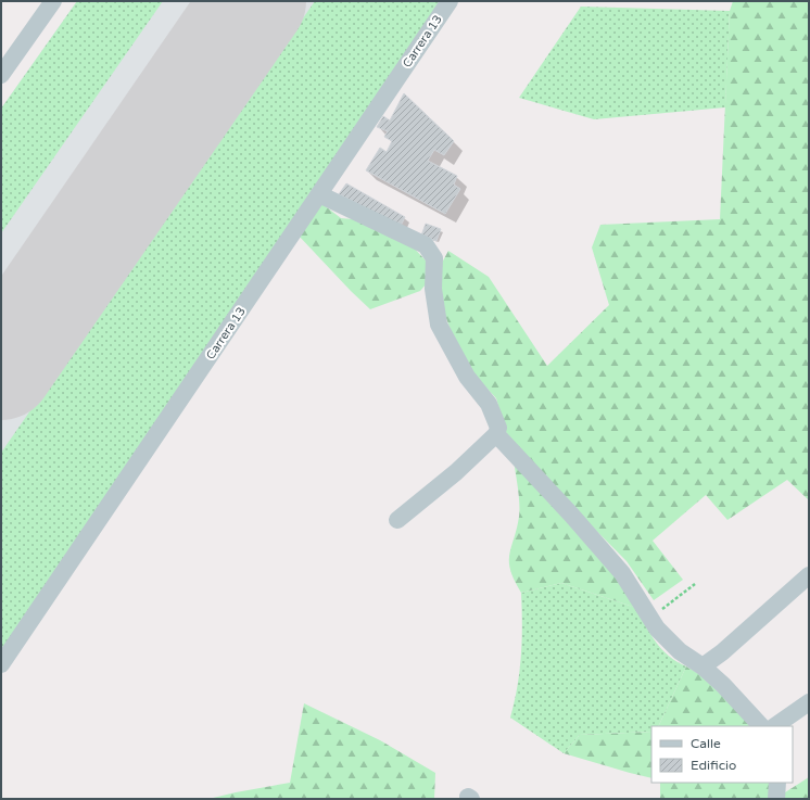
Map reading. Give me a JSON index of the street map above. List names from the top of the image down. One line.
{"streets":{"street":["Carrera 13"]},"legend":["Calle","Edificio"]}
